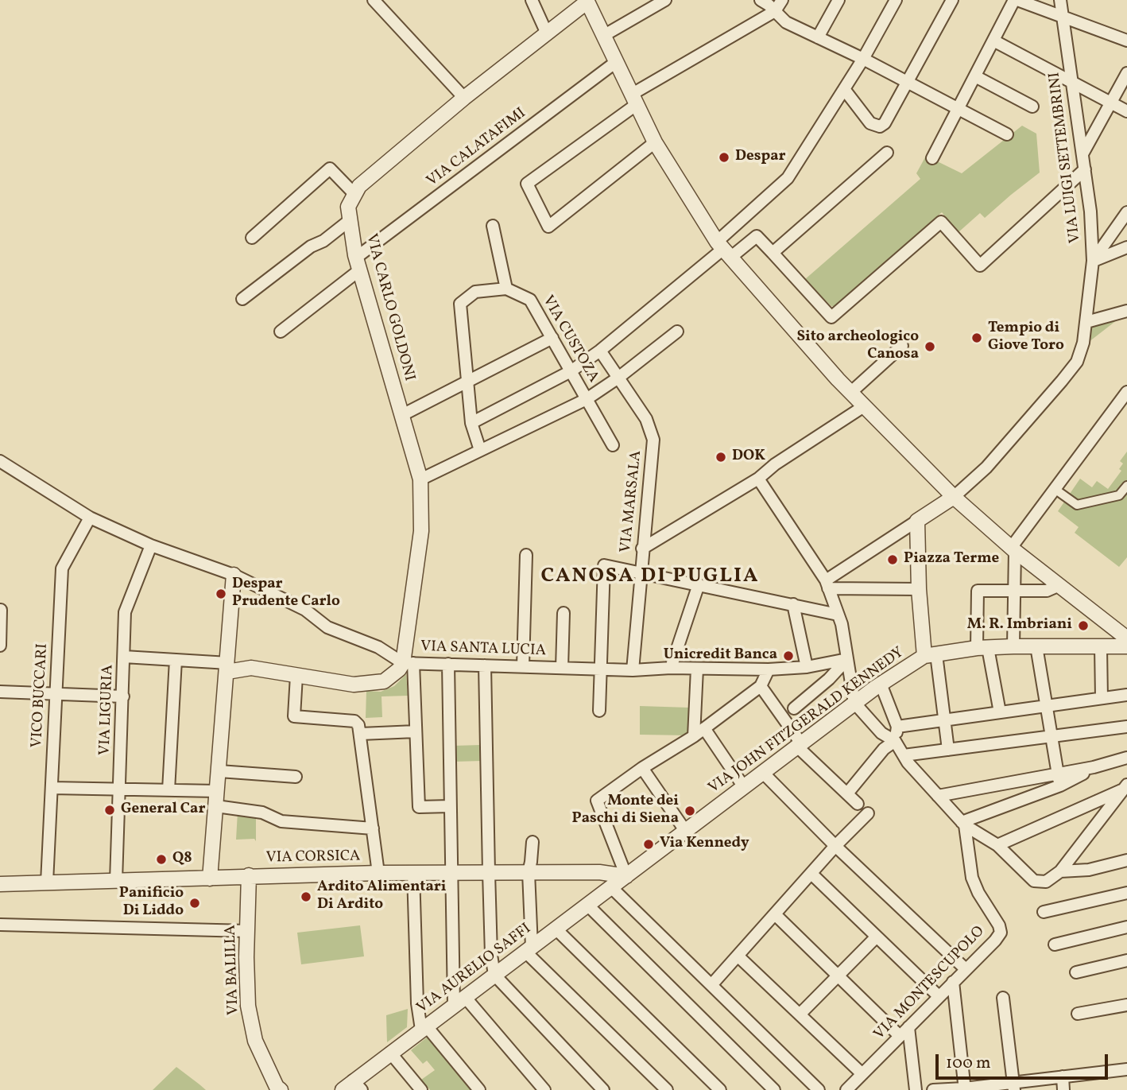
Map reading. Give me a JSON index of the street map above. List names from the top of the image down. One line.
{"streets":{"street":["VIA CALATAFIMI","VIA LUIGI SETTEMBRINI","VIA CARLO GOLDONI","VIA CUSTOZA","VIA MARSALA","VIA SANTA LUCIA","VICO BUCCARI","VIA LIGURIA","VIA JOHN FITZGERALD KENNEDY","VIA CORSICA","VIA AURELIO SAFFI","VIA BALILLA","VIA MONTESCUPOLO"]},"crossings":[["VIA CALATAFIMI","VIA CARLO GOLDONI"],["VIA CARLO GOLDONI","VIA SANTA LUCIA"],["VIA MARSALA","VIA SANTA LUCIA"],["VIA SANTA LUCIA","VICO BUCCARI"],["VIA SANTA LUCIA","VIA LIGURIA"],["VICO BUCCARI","VIA CORSICA"],["VIA LIGURIA","VIA CORSICA"],["VIA JOHN FITZGERALD KENNEDY","VIA CORSICA"],["VIA JOHN FITZGERALD KENNEDY","VIA AURELIO SAFFI"],["VIA CORSICA","VIA AURELIO SAFFI"],["VIA CORSICA","VIA BALILLA"]],"districts":["CANOSA DI PUGLIA"],"places":["Despar","Tempio di Giove Toro","Sito archeologico Canosa","DOK","Piazza Terme","Despar Prudente Carlo","M. R. Imbriani","Unicredit Banca","General Car","Monte dei Paschi di Siena","Via Kennedy","Q8","Ardito Alimentari Di Ardito","Panificio Di Liddo"],"scale_bar":"100 m"}
